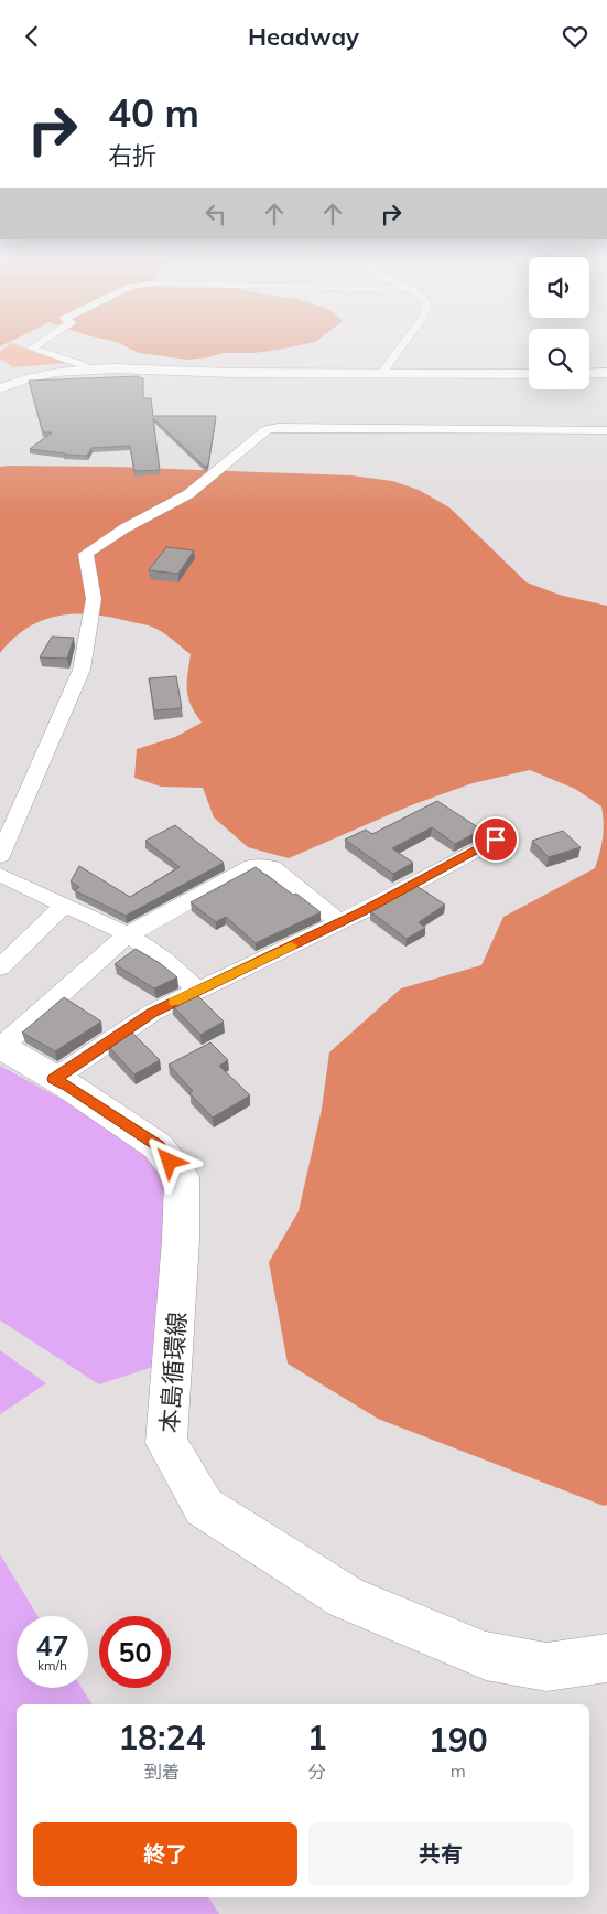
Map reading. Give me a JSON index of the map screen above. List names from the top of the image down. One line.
{"streets":{"main road":["本島循環線"]},"page":{"header":"Headway","turn":["40 m","右折"],"speed":"47 km/h","limit":"50","eta":["18:24","到着","1","分","190","m"],"buttons":["終了","共有"]}}
